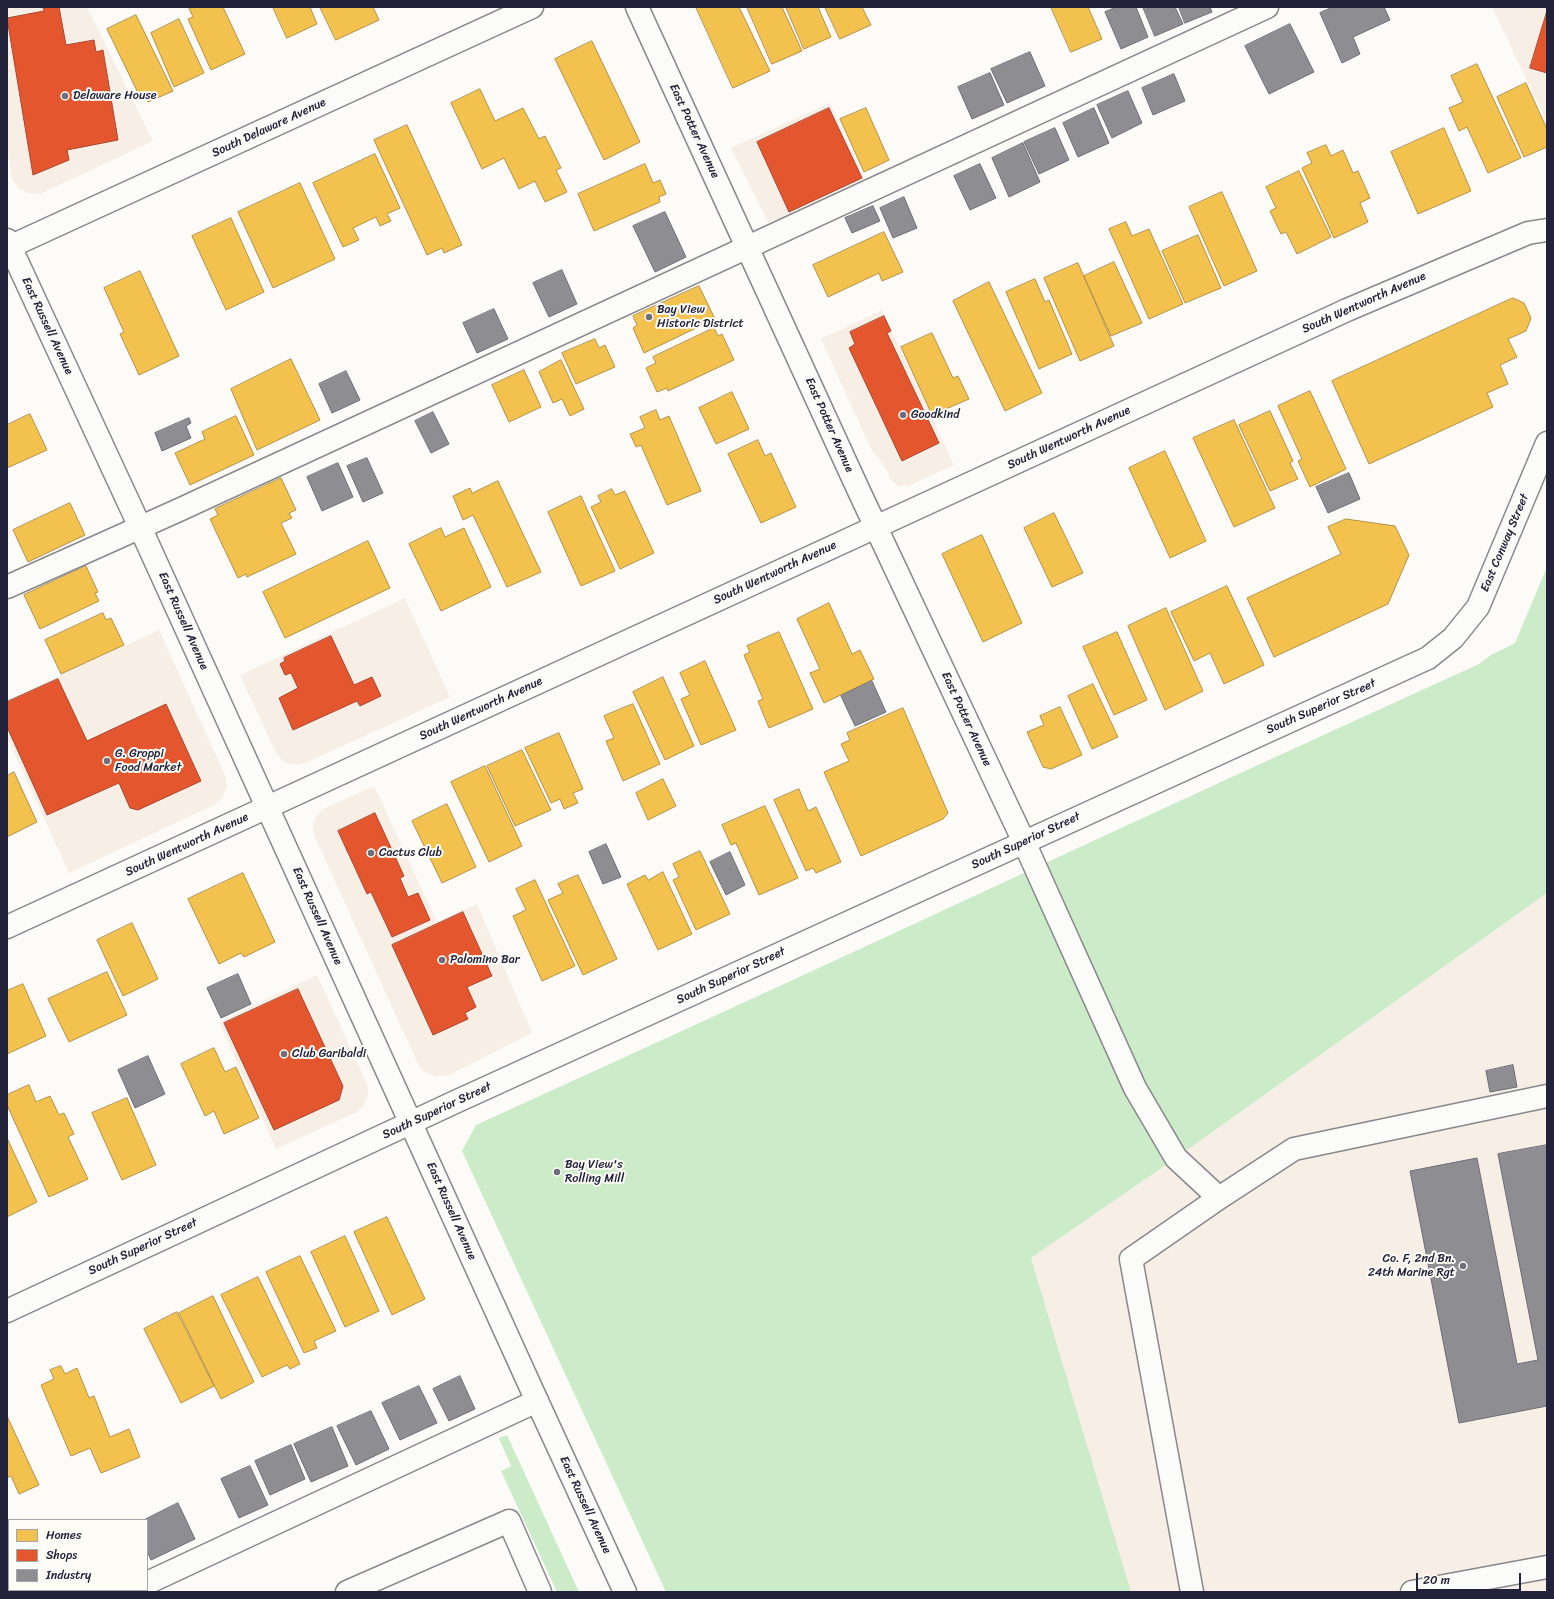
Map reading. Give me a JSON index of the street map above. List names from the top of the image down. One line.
{"streets":{"street":["South Delaware Avenue","East Potter Avenue","South Wentworth Avenue","East Russell Avenue","East Conway Street","South Superior Street"]},"crossings":[["South Delaware Avenue","East Russell Avenue"],["East Potter Avenue","South Wentworth Avenue"],["East Potter Avenue","South Superior Street"],["South Wentworth Avenue","East Russell Avenue"],["East Russell Avenue","South Superior Street"],["East Conway Street","South Superior Street"]],"places":["Delaware House","Bay View Historic District","Goodkind","G. Groppi Food Market","Cactus Club","Palomino Bar","Club Garibaldi","Bay View's Rolling Mill","Co. F, 2nd Bn. 24th Marine Rgt"],"legend":["Homes","Shops","Industry"],"scale_bar":"20 m"}
